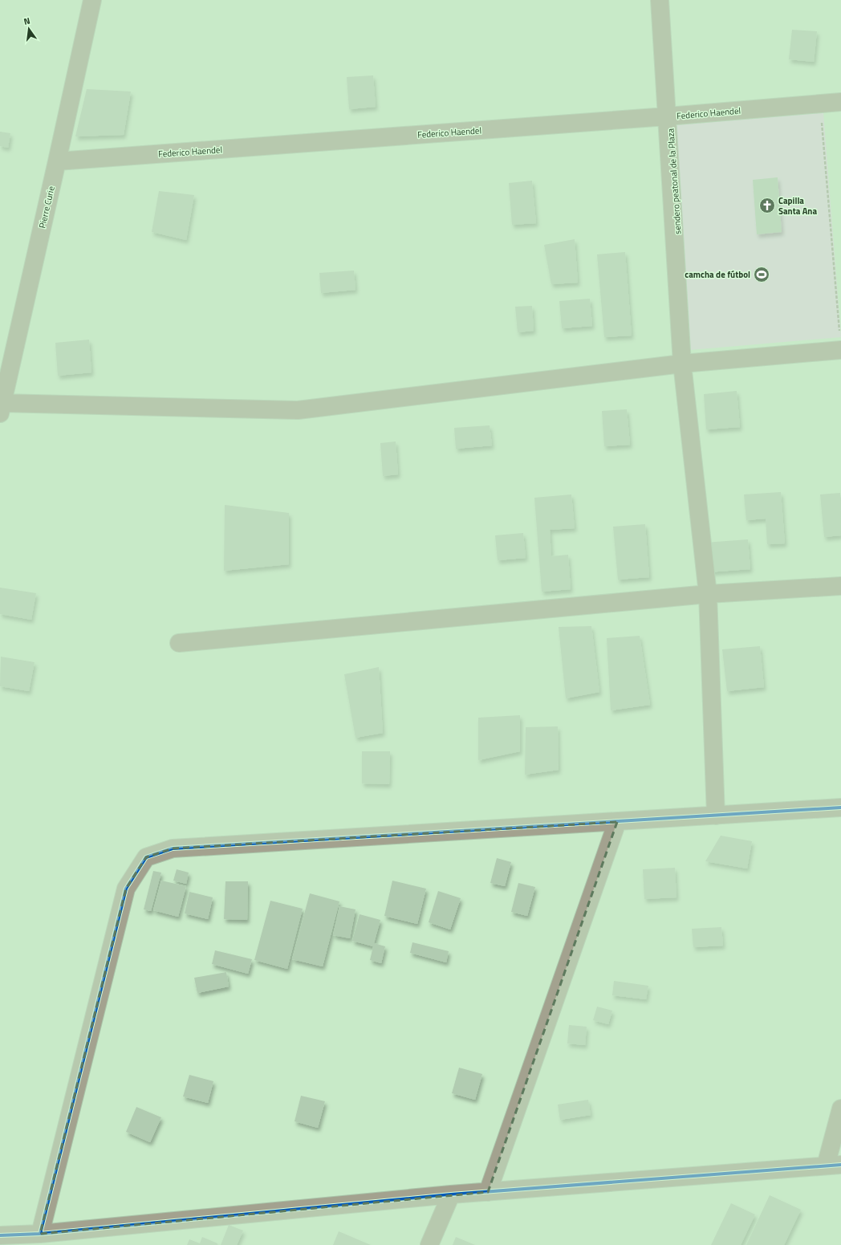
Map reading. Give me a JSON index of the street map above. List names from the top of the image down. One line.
{"streets":{"street":["Federico Haendel","Pierre Curie"]},"crossings":[["Federico Haendel","Pierre Curie"]],"places":{"church":["Capilla Santa Ana"],"sports":["camcha de fútbol"]},"north":"top"}
